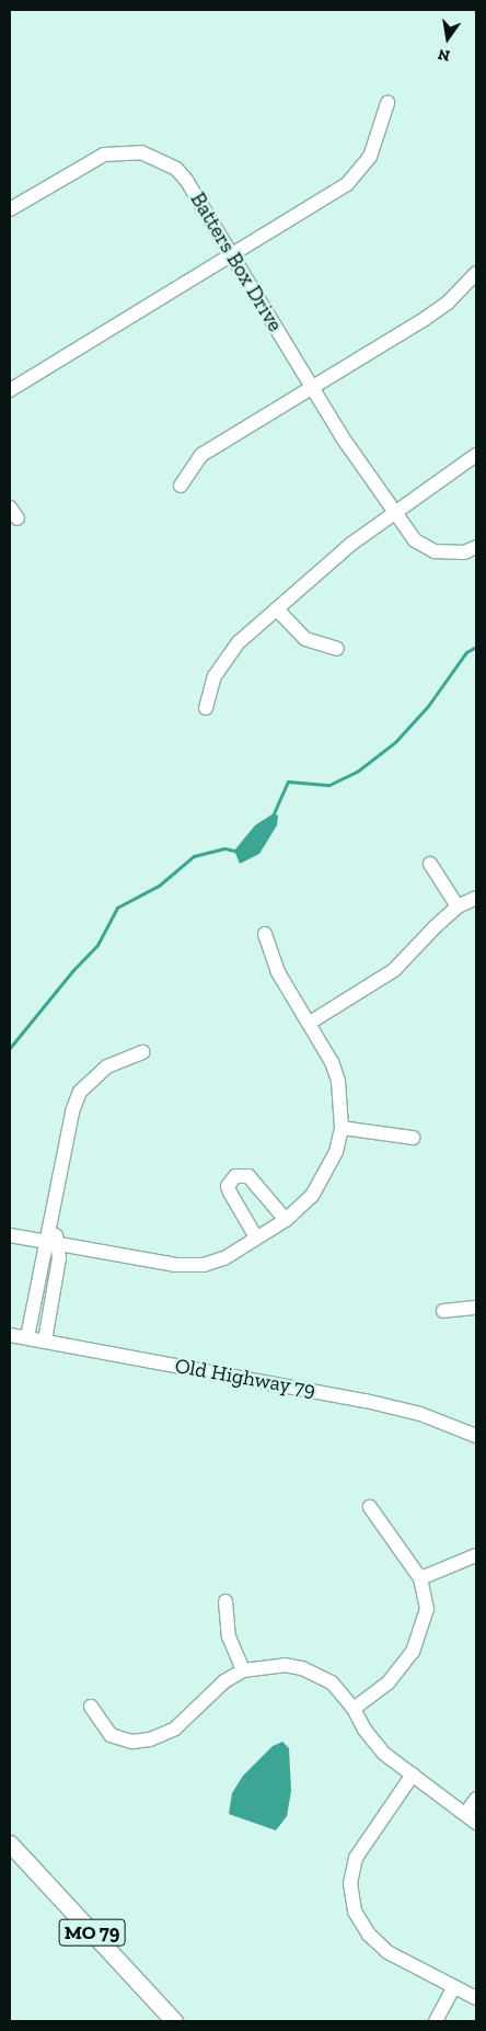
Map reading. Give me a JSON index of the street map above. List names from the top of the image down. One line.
{"streets":{"main road":["MO 79"],"street":["Batters Box Drive","Old Highway 79"]},"north":"bottom"}
